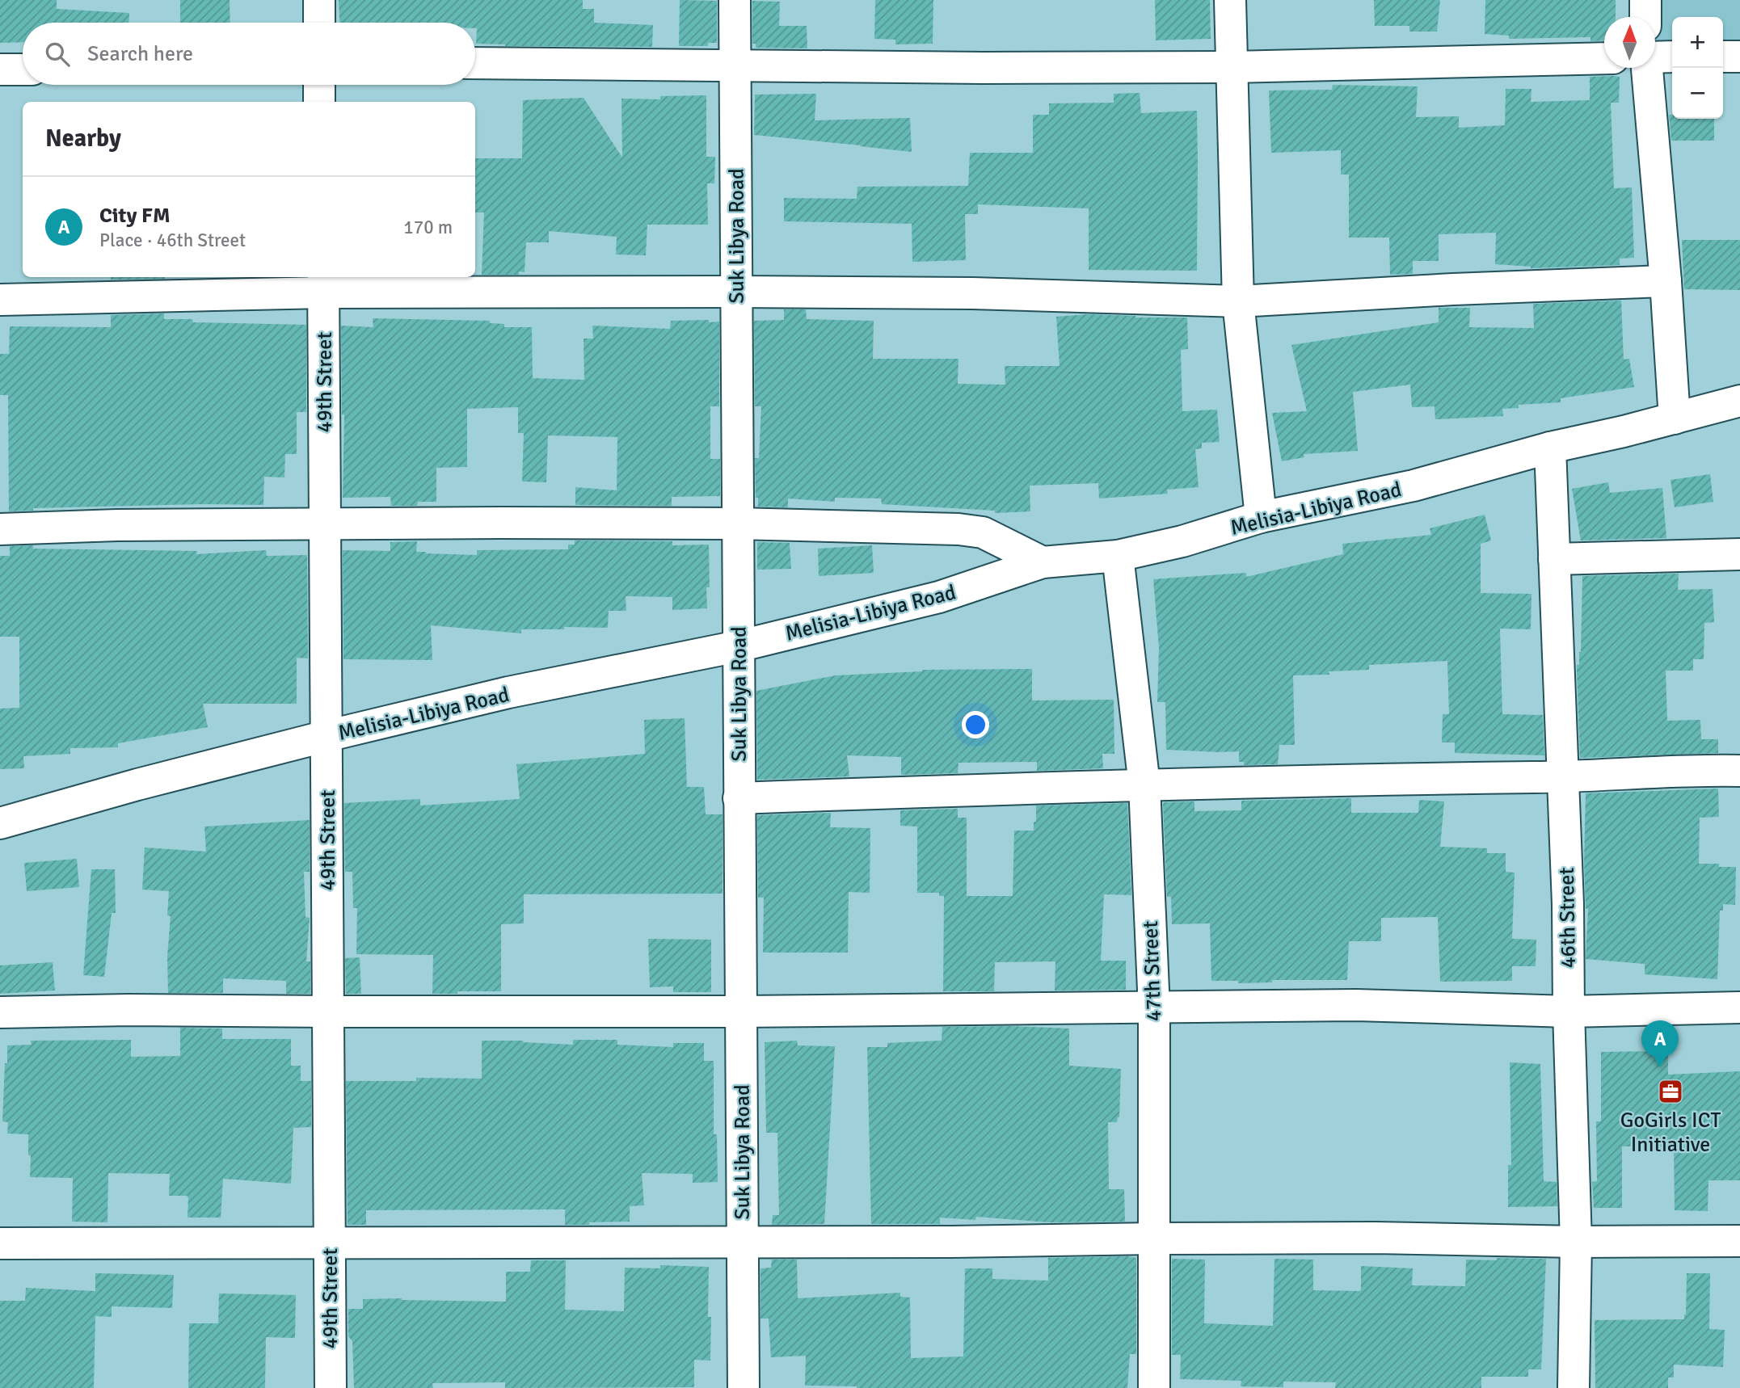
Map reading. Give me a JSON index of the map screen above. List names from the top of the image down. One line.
{"streets":{"street":["Suk Libya Road","49th Street","Melisia-Libiya Road","46th Street","47th Street"]},"crossings":[["Suk Libya Road","Melisia-Libiya Road"],["49th Street","Melisia-Libiya Road"],["Melisia-Libiya Road","46th Street"],["Melisia-Libiya Road","47th Street"]],"places":{"office":["GoGirls ICT Initiative"]},"north":"top","page":{"map_buttons":["+","−"],"search":"Search here","heading":"Nearby","list":[{"mark":"A","name":"City FM","note":"Place · 46th Street","value":"170 m"}],"pins":"A"}}
